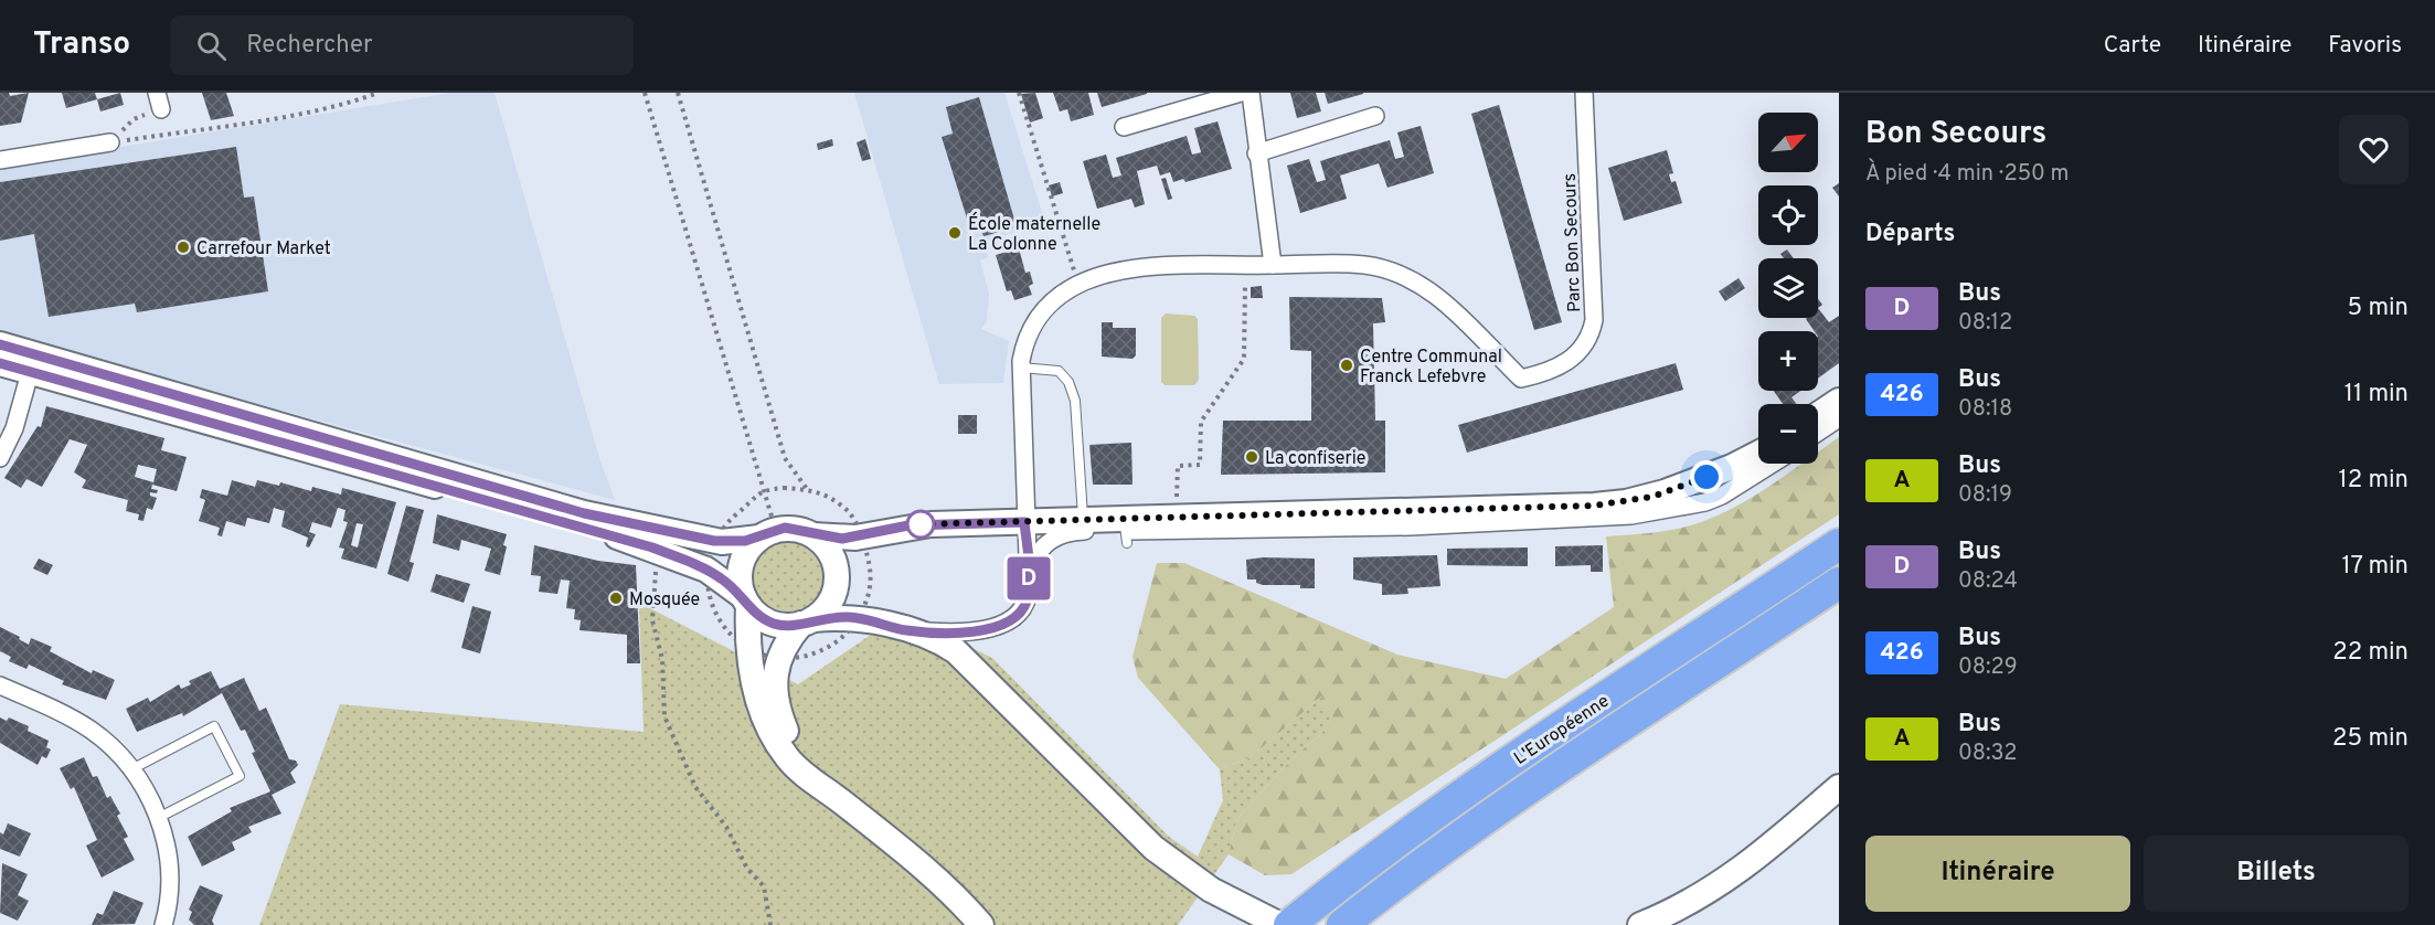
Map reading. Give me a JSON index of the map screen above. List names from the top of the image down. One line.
{"streets":{"highway":["L'Européenne"],"street":["Parc Bon Secours"]},"places":["École maternelle La Colonne","Carrefour Market","Centre Communal Franck Lefebvre","La confiserie","Mosquée"],"lines":["bus line D"],"north":"top right","page":{"header":"Transo","search":"Rechercher","nav":["Carte","Itinéraire","Favoris"],"on_map":"D","heading":[["Bon Secours","À pied · 4 min · 250 m"],"Départs"],"map_buttons":["+","−"],"list":[{"mark":"D","name":"Bus","note":"08:12","value":"5 min"},{"mark":"426","name":"Bus","note":"08:18","value":"11 min"},{"mark":"A","name":"Bus","note":"08:19","value":"12 min"},{"mark":"D","name":"Bus","note":"08:24","value":"17 min"},{"mark":"426","name":"Bus","note":"08:29","value":"22 min"},{"mark":"A","name":"Bus","note":"08:32","value":"25 min"}],"buttons":["Itinéraire","Billets"]}}
